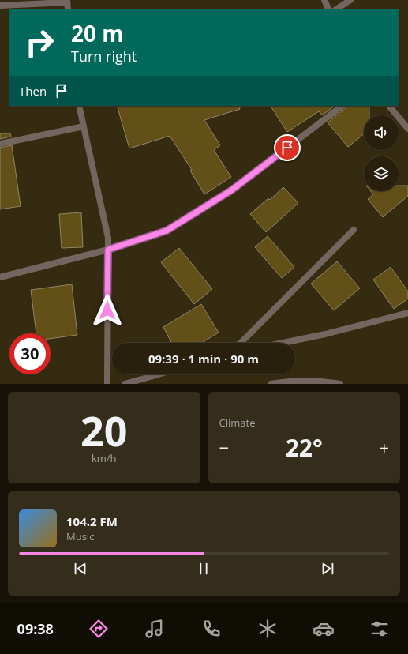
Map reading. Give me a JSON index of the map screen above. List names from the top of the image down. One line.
{"page":{"turn":["20 m","Turn right"],"then":"Then","limit":"30","trip":"09:39 · 1 min · 90 m","tile":[["20","km/h"],"Climate"],"heat":["−","22°","+"],"song":["104.2 FM","Music"],"tabs":"09:38"}}
